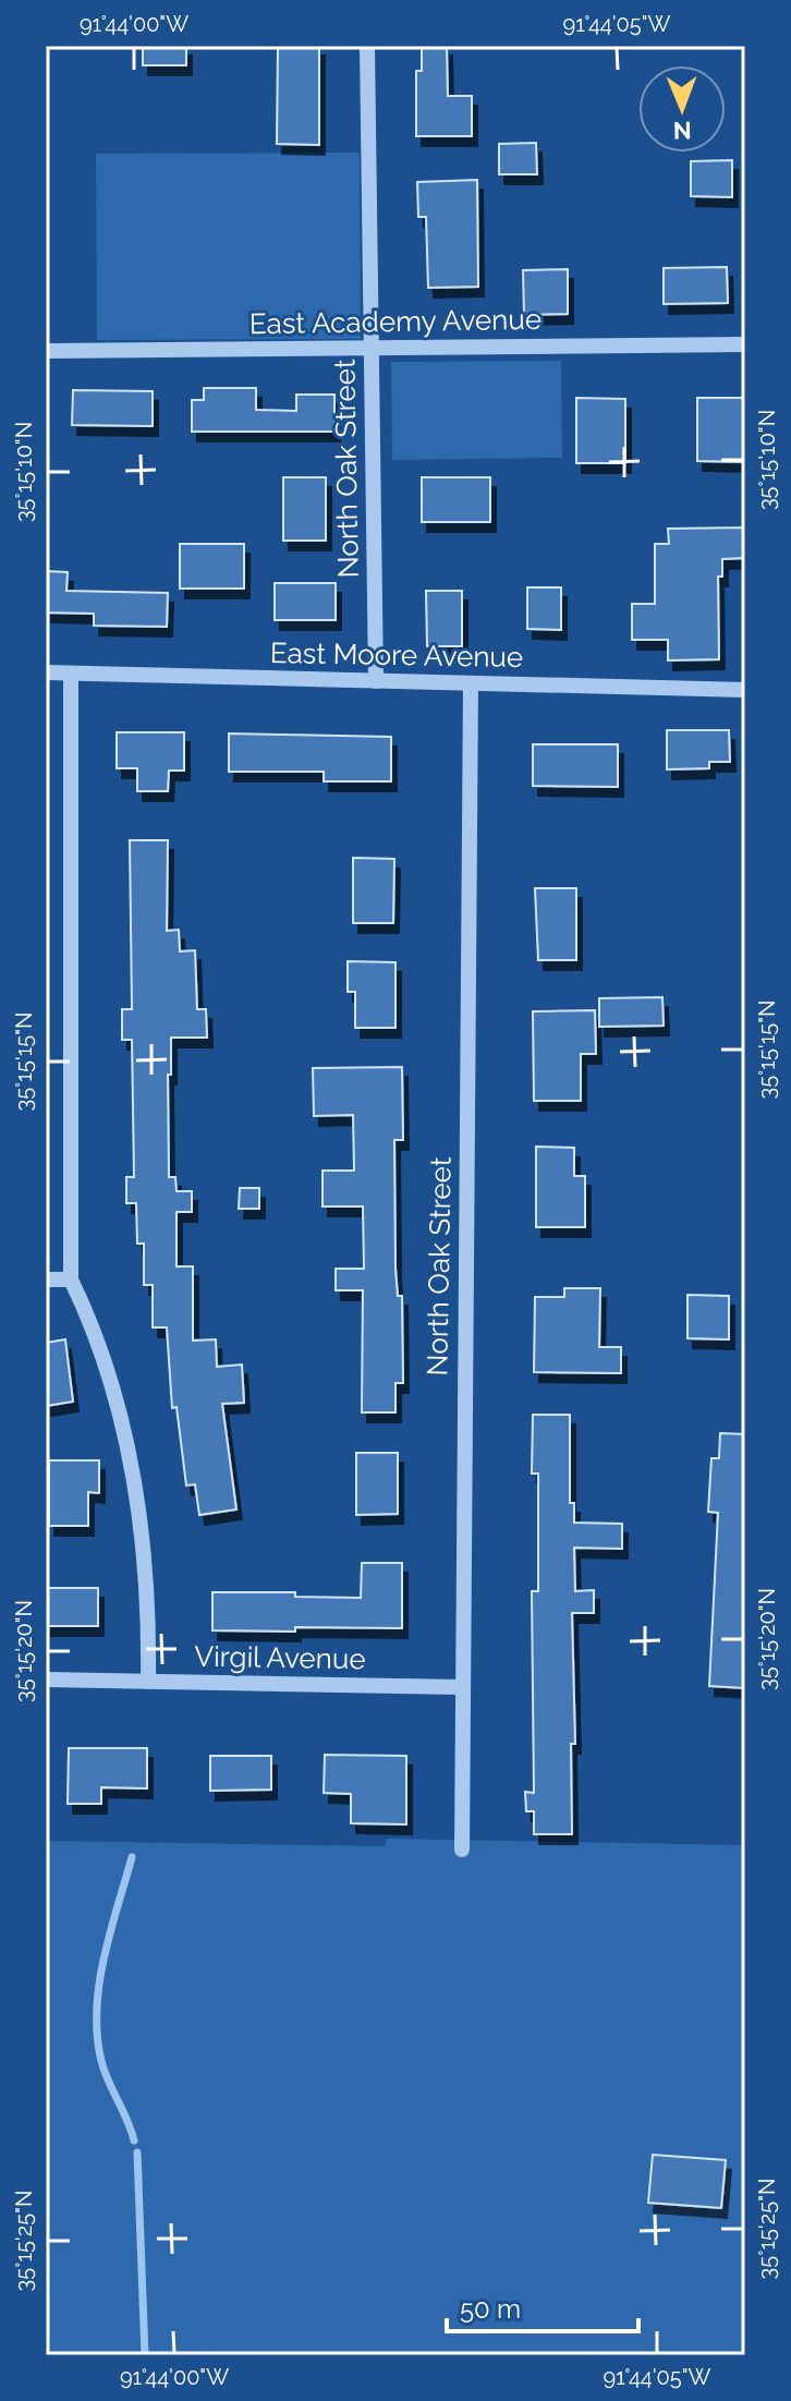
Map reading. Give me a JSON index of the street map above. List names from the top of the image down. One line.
{"streets":{"street":["East Academy Avenue","North Oak Street","East Moore Avenue","Virgil Avenue"]},"crossings":[["East Academy Avenue","North Oak Street"],["North Oak Street","East Moore Avenue"],["North Oak Street","Virgil Avenue"]],"scale_bar":"50 m","north":"bottom","coordinates":["91°44'00\"W","91°44'05\"W","35°15'10\"N","35°15'15\"N","35°15'20\"N","35°15'25\"N"]}
